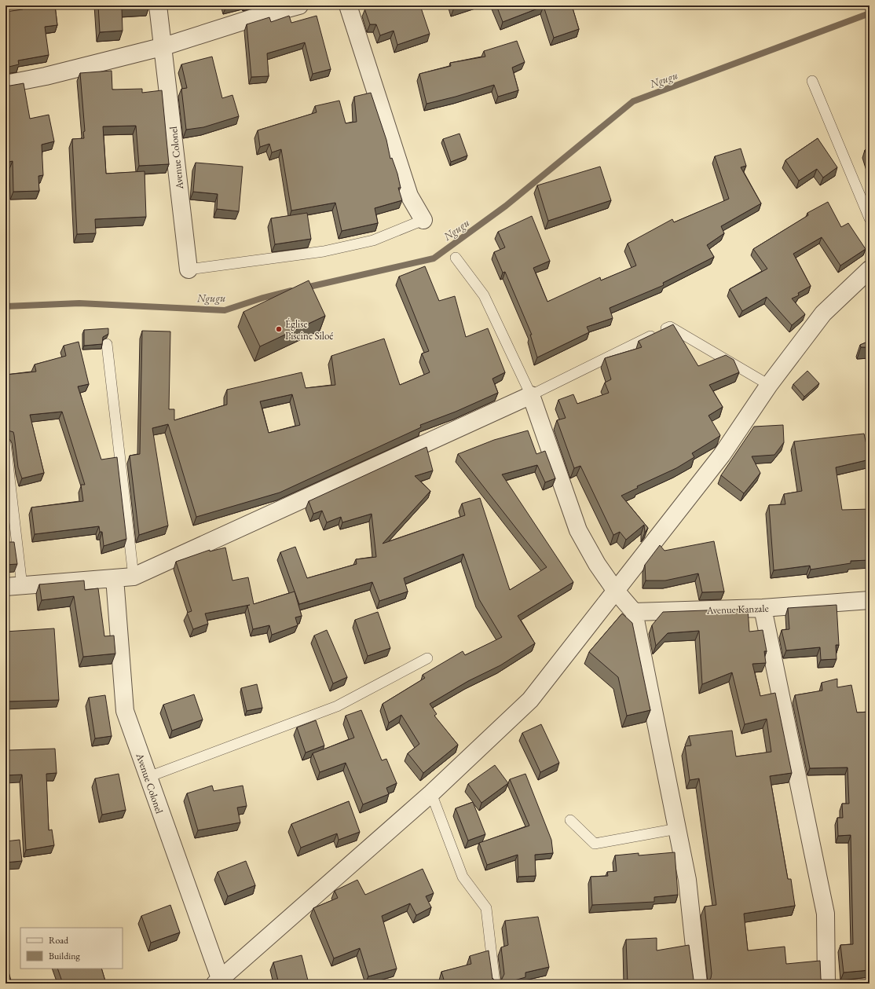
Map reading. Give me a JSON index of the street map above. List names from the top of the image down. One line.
{"streets":{"street":["Avenue Colonel","Avenue Kanzale"]},"water":["Ngugu"],"places":["Église Piscine Siloé"],"legend":["Road","Building"]}
